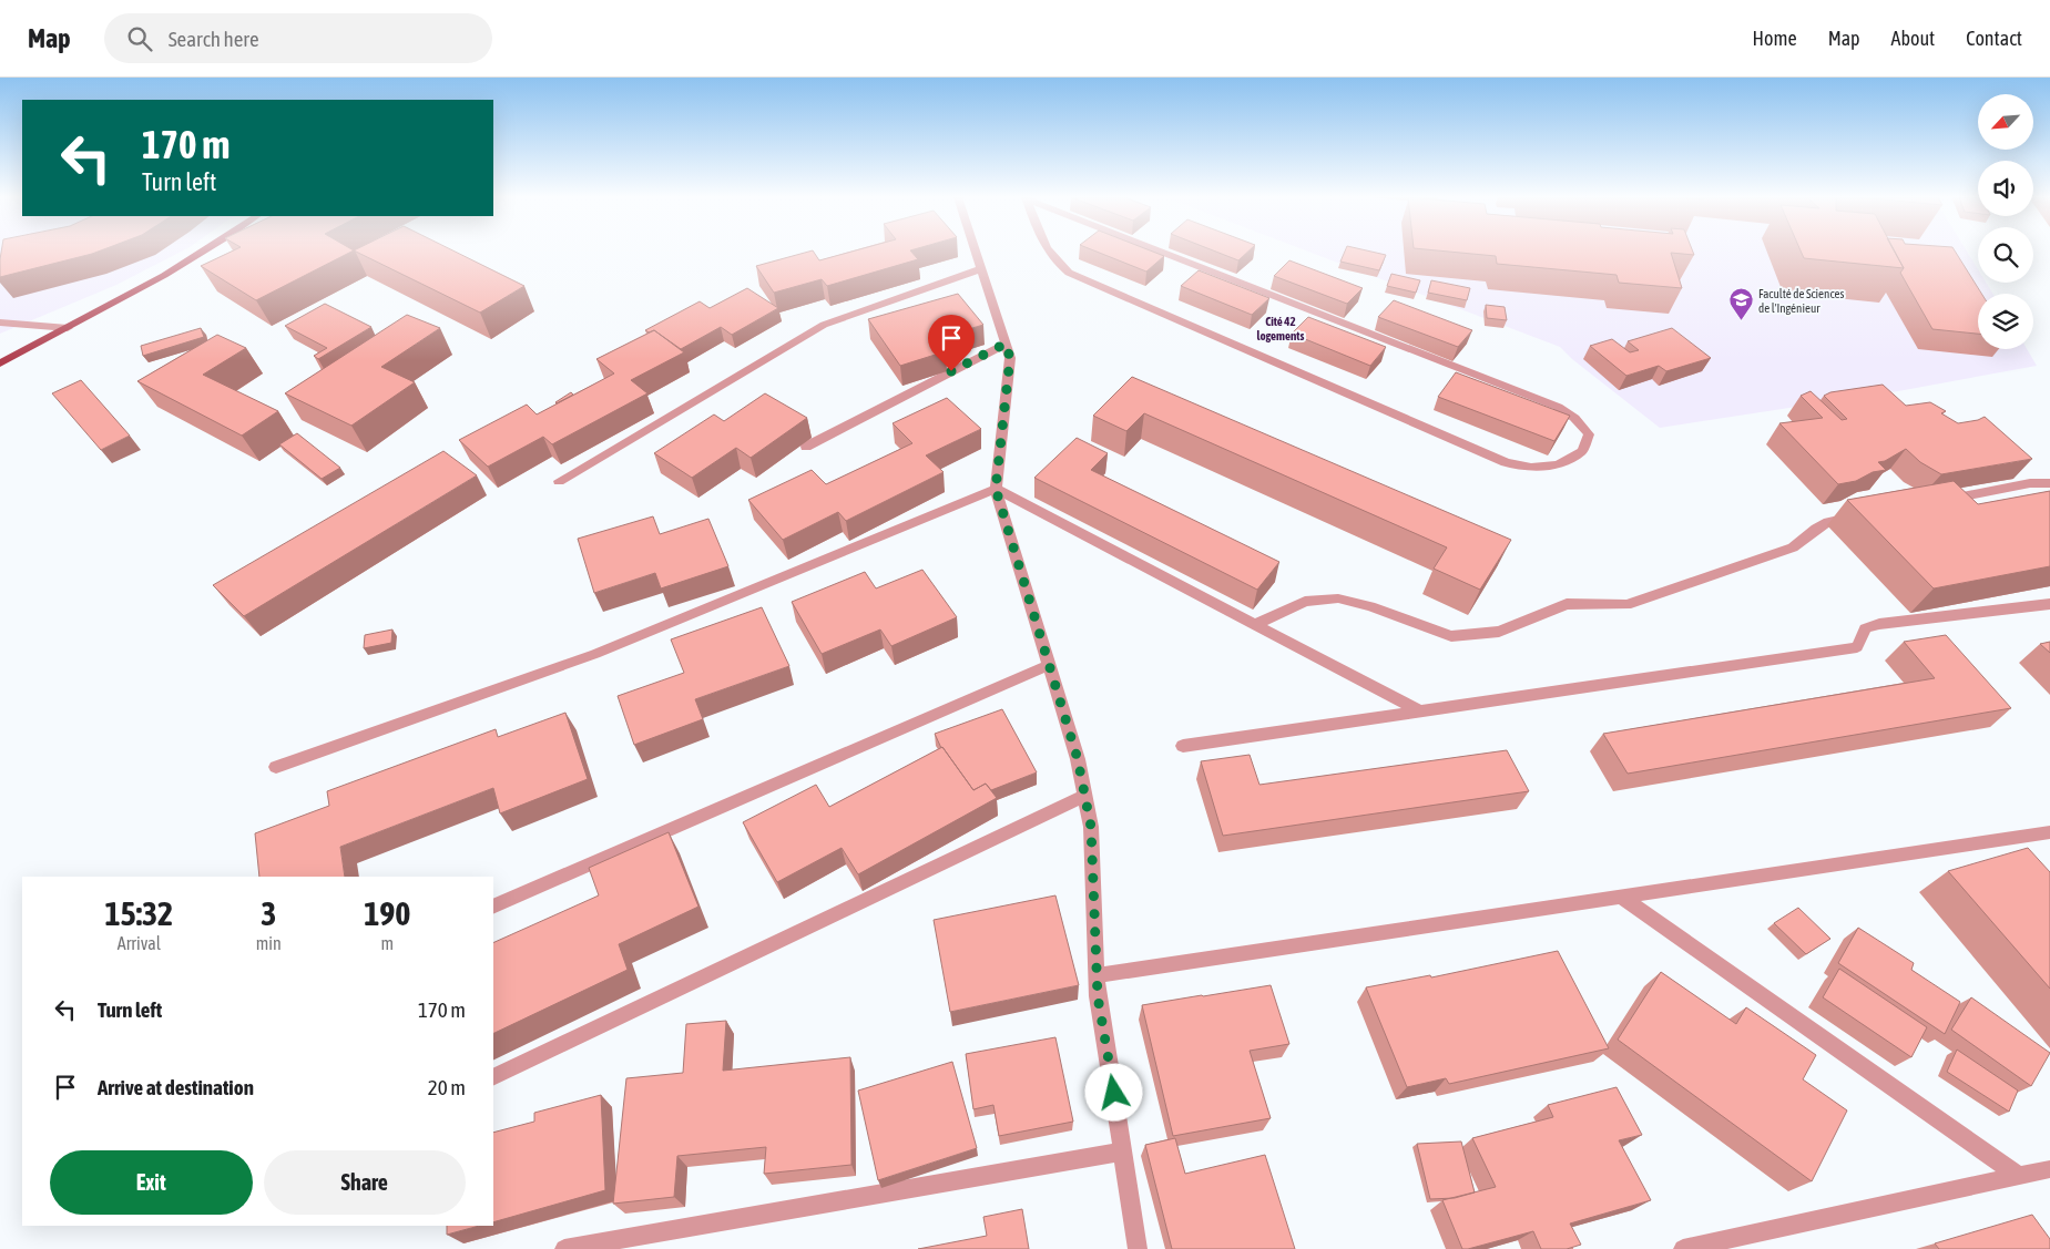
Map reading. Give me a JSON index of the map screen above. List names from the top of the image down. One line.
{"districts":["Cité 42 logements"],"places":{"school or university":["Faculté de Sciences de l'Ingénieur"]},"north":"bottom left","page":{"header":"Map","search":"Search here","nav":["Home","Map","About","Contact"],"turn":["170 m","Turn left"],"eta":["15:32","Arrival","3","min","190","m"],"list":[{"name":"Turn left","value":"170 m"},{"name":"Arrive at destination","value":"20 m"}],"buttons":["Exit","Share"]}}
